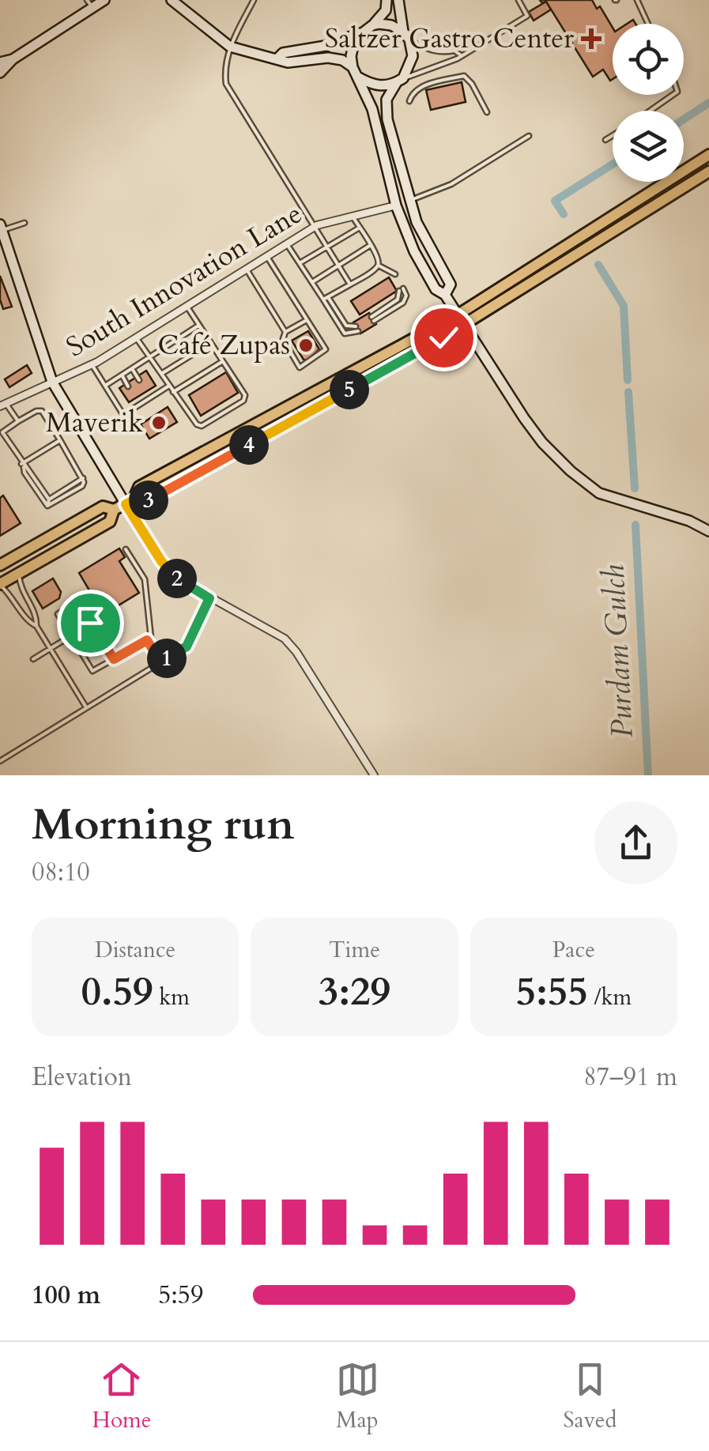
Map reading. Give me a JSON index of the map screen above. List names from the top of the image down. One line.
{"streets":{"street":["South Innovation Lane"]},"water":["Purdam Gulch"],"places":{"health":["Saltzer Gastro Center"],"other":["Café Zupas","Maverik"]},"page":{"pins":["5","4","3","2","1"],"heading":["Morning run","08:10"],"stats":[["Distance","0.59 km"],["Time","3:29"],["Pace","5:55 /km"]],"chart":["Elevation","87–91 m"],"list":[{"name":"100 m","note":"5:59"}],"tabs":["Home","Map","Saved"]}}
